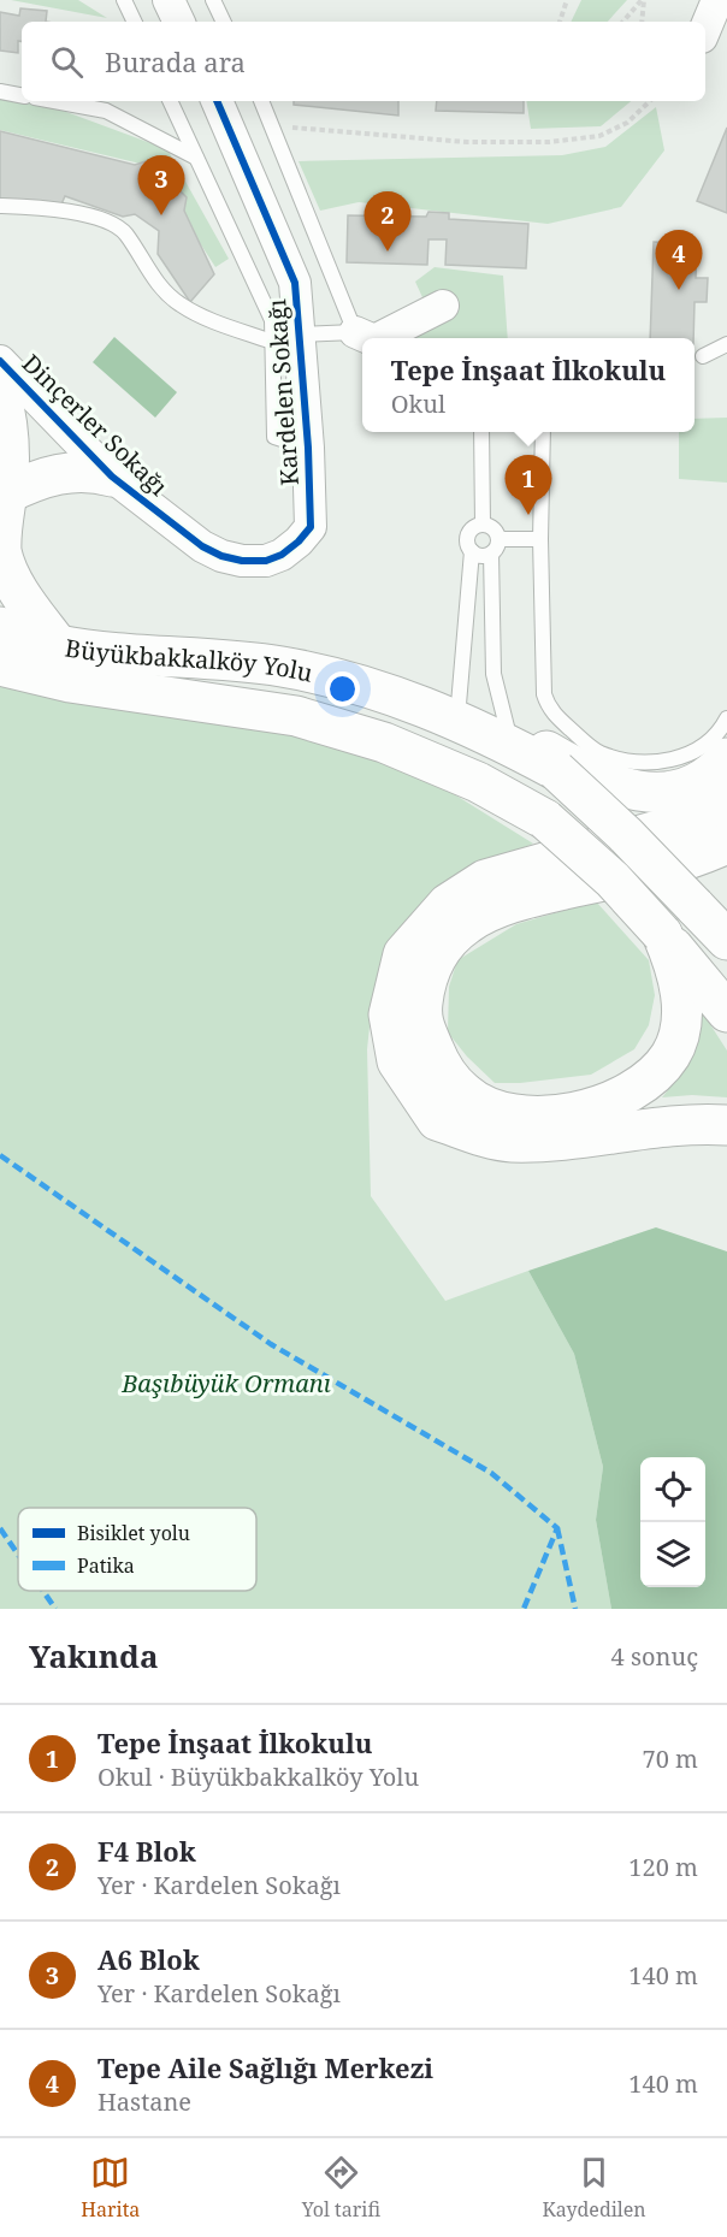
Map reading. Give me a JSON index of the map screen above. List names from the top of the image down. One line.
{"streets":{"highway":["Büyükbakkalköy Yolu"],"street":["Kardelen Sokağı","Dinçerler Sokağı"]},"crossings":[["Kardelen Sokağı","Dinçerler Sokağı"]],"parks":["Başıbüyük Ormanı"],"legend":["Bisiklet yolu","Patika"],"page":{"search":"Burada ara","pins":["3","2","4","1"],"popup":["Tepe İnşaat İlkokulu","Okul"],"heading":["Yakında","4 sonuç"],"list":[{"mark":"1","name":"Tepe İnşaat İlkokulu","note":"Okul · Büyükbakkalköy Yolu","value":"70 m"},{"mark":"2","name":"F4 Blok","note":"Yer · Kardelen Sokağı","value":"120 m"},{"mark":"3","name":"A6 Blok","note":"Yer · Kardelen Sokağı","value":"140 m"},{"mark":"4","name":"Tepe Aile Sağlığı Merkezi","note":"Hastane","value":"140 m"}],"nav":["Harita","Yol tarifi","Kaydedilen"]}}
